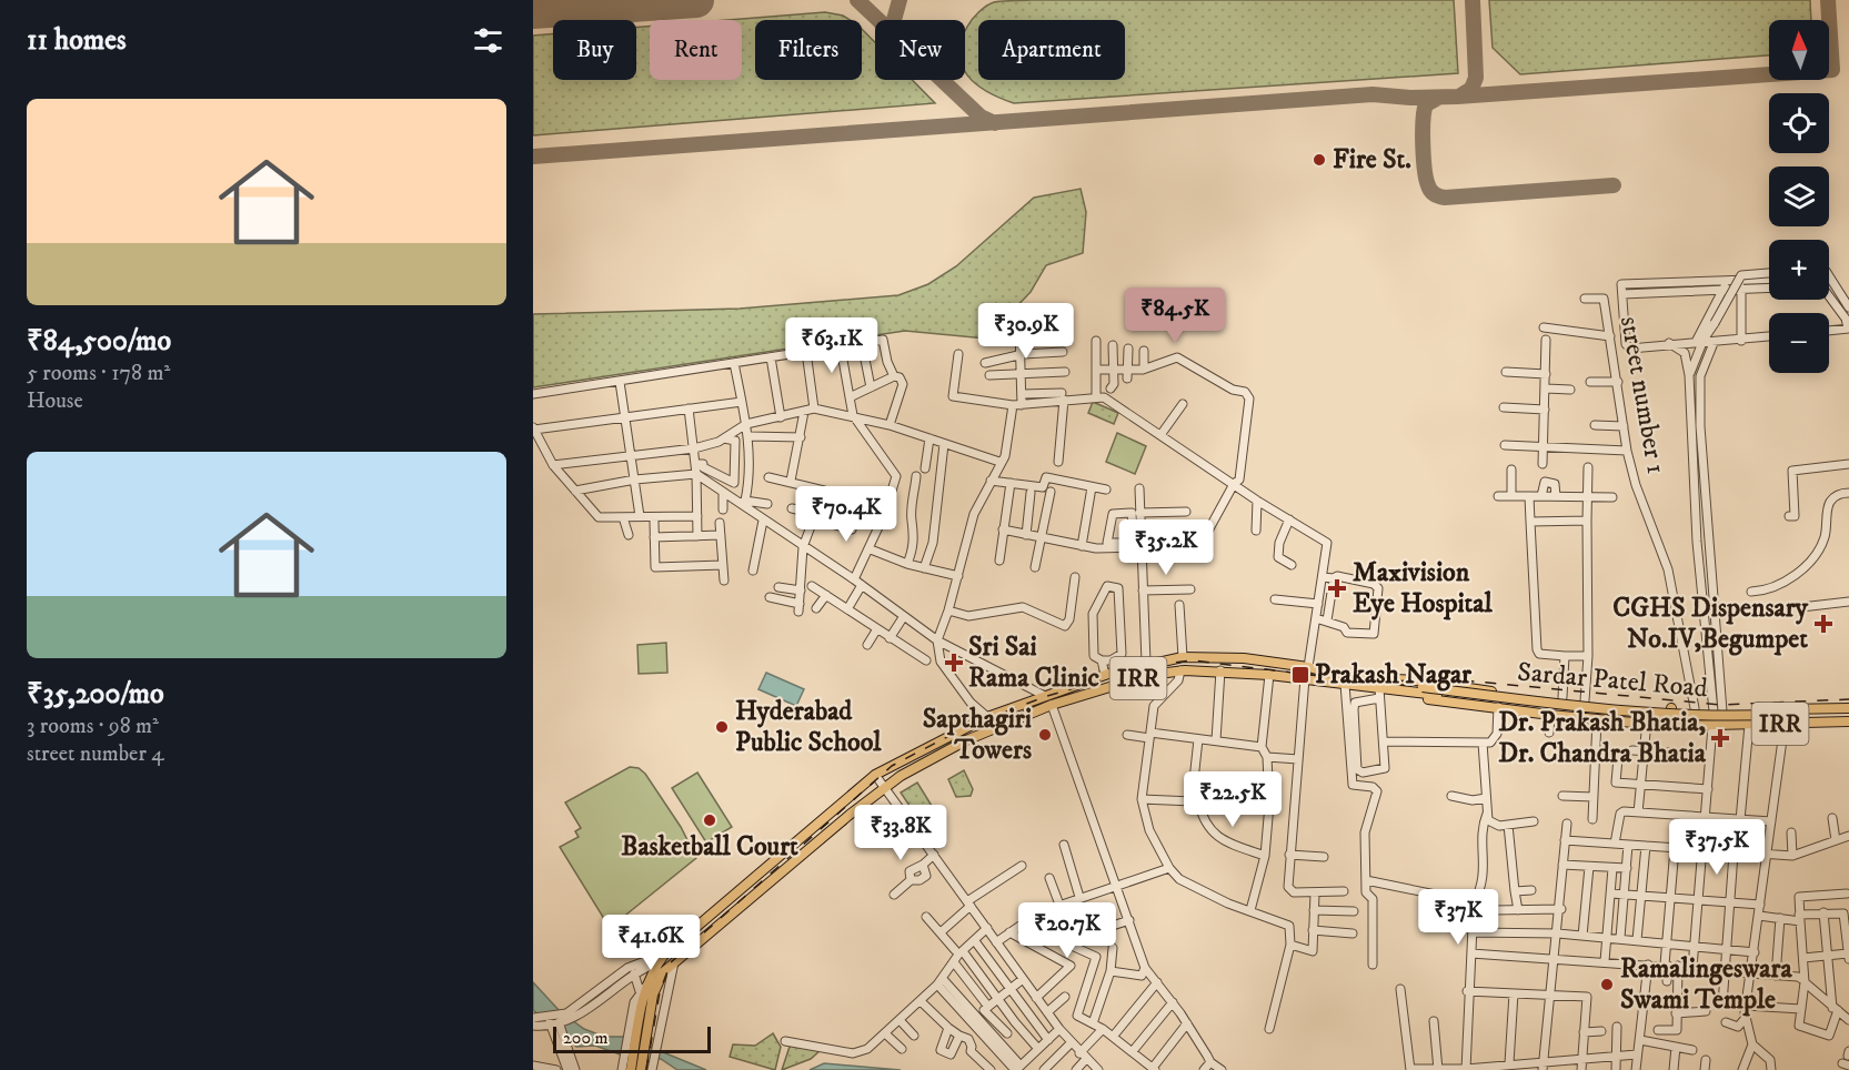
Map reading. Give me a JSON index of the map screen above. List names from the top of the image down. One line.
{"streets":{"main road":["IRR","Sardar Patel Road"],"street":["street number 1"]},"crossings":[["IRR","Sardar Patel Road"]],"places":{"other":["Fire St.","Hyderabad Public School","Sapthagiri Towers","Basketball Court","Ramalingeswara Swami Temple"],"health":["Maxivision Eye Hospital","CGHS Dispensary No.IV,Begumpet","Sri Sai Rama Clinic","Dr. Prakash Bhatia, Dr. Chandra Bhatia"],"transit":["Prakash Nagar"]},"scale_bar":"200 m","north":"top","page":{"heading":"11 homes","map_buttons":["+","−"],"chip":["Buy","Rent","Filters","New","Apartment"],"list":[{"name":"₹84,500/mo","note":"5 rooms · 178 m² · House"},{"name":"₹35,200/mo","note":"3 rooms · 98 m² · street number 4"}],"price":["₹84.5K","₹30.9K","₹63.1K","₹70.4K","₹35.2K","₹22.5K","₹33.8K","₹37.5K","₹37K","₹20.7K","₹41.6K"],"scale":"200 m"}}
